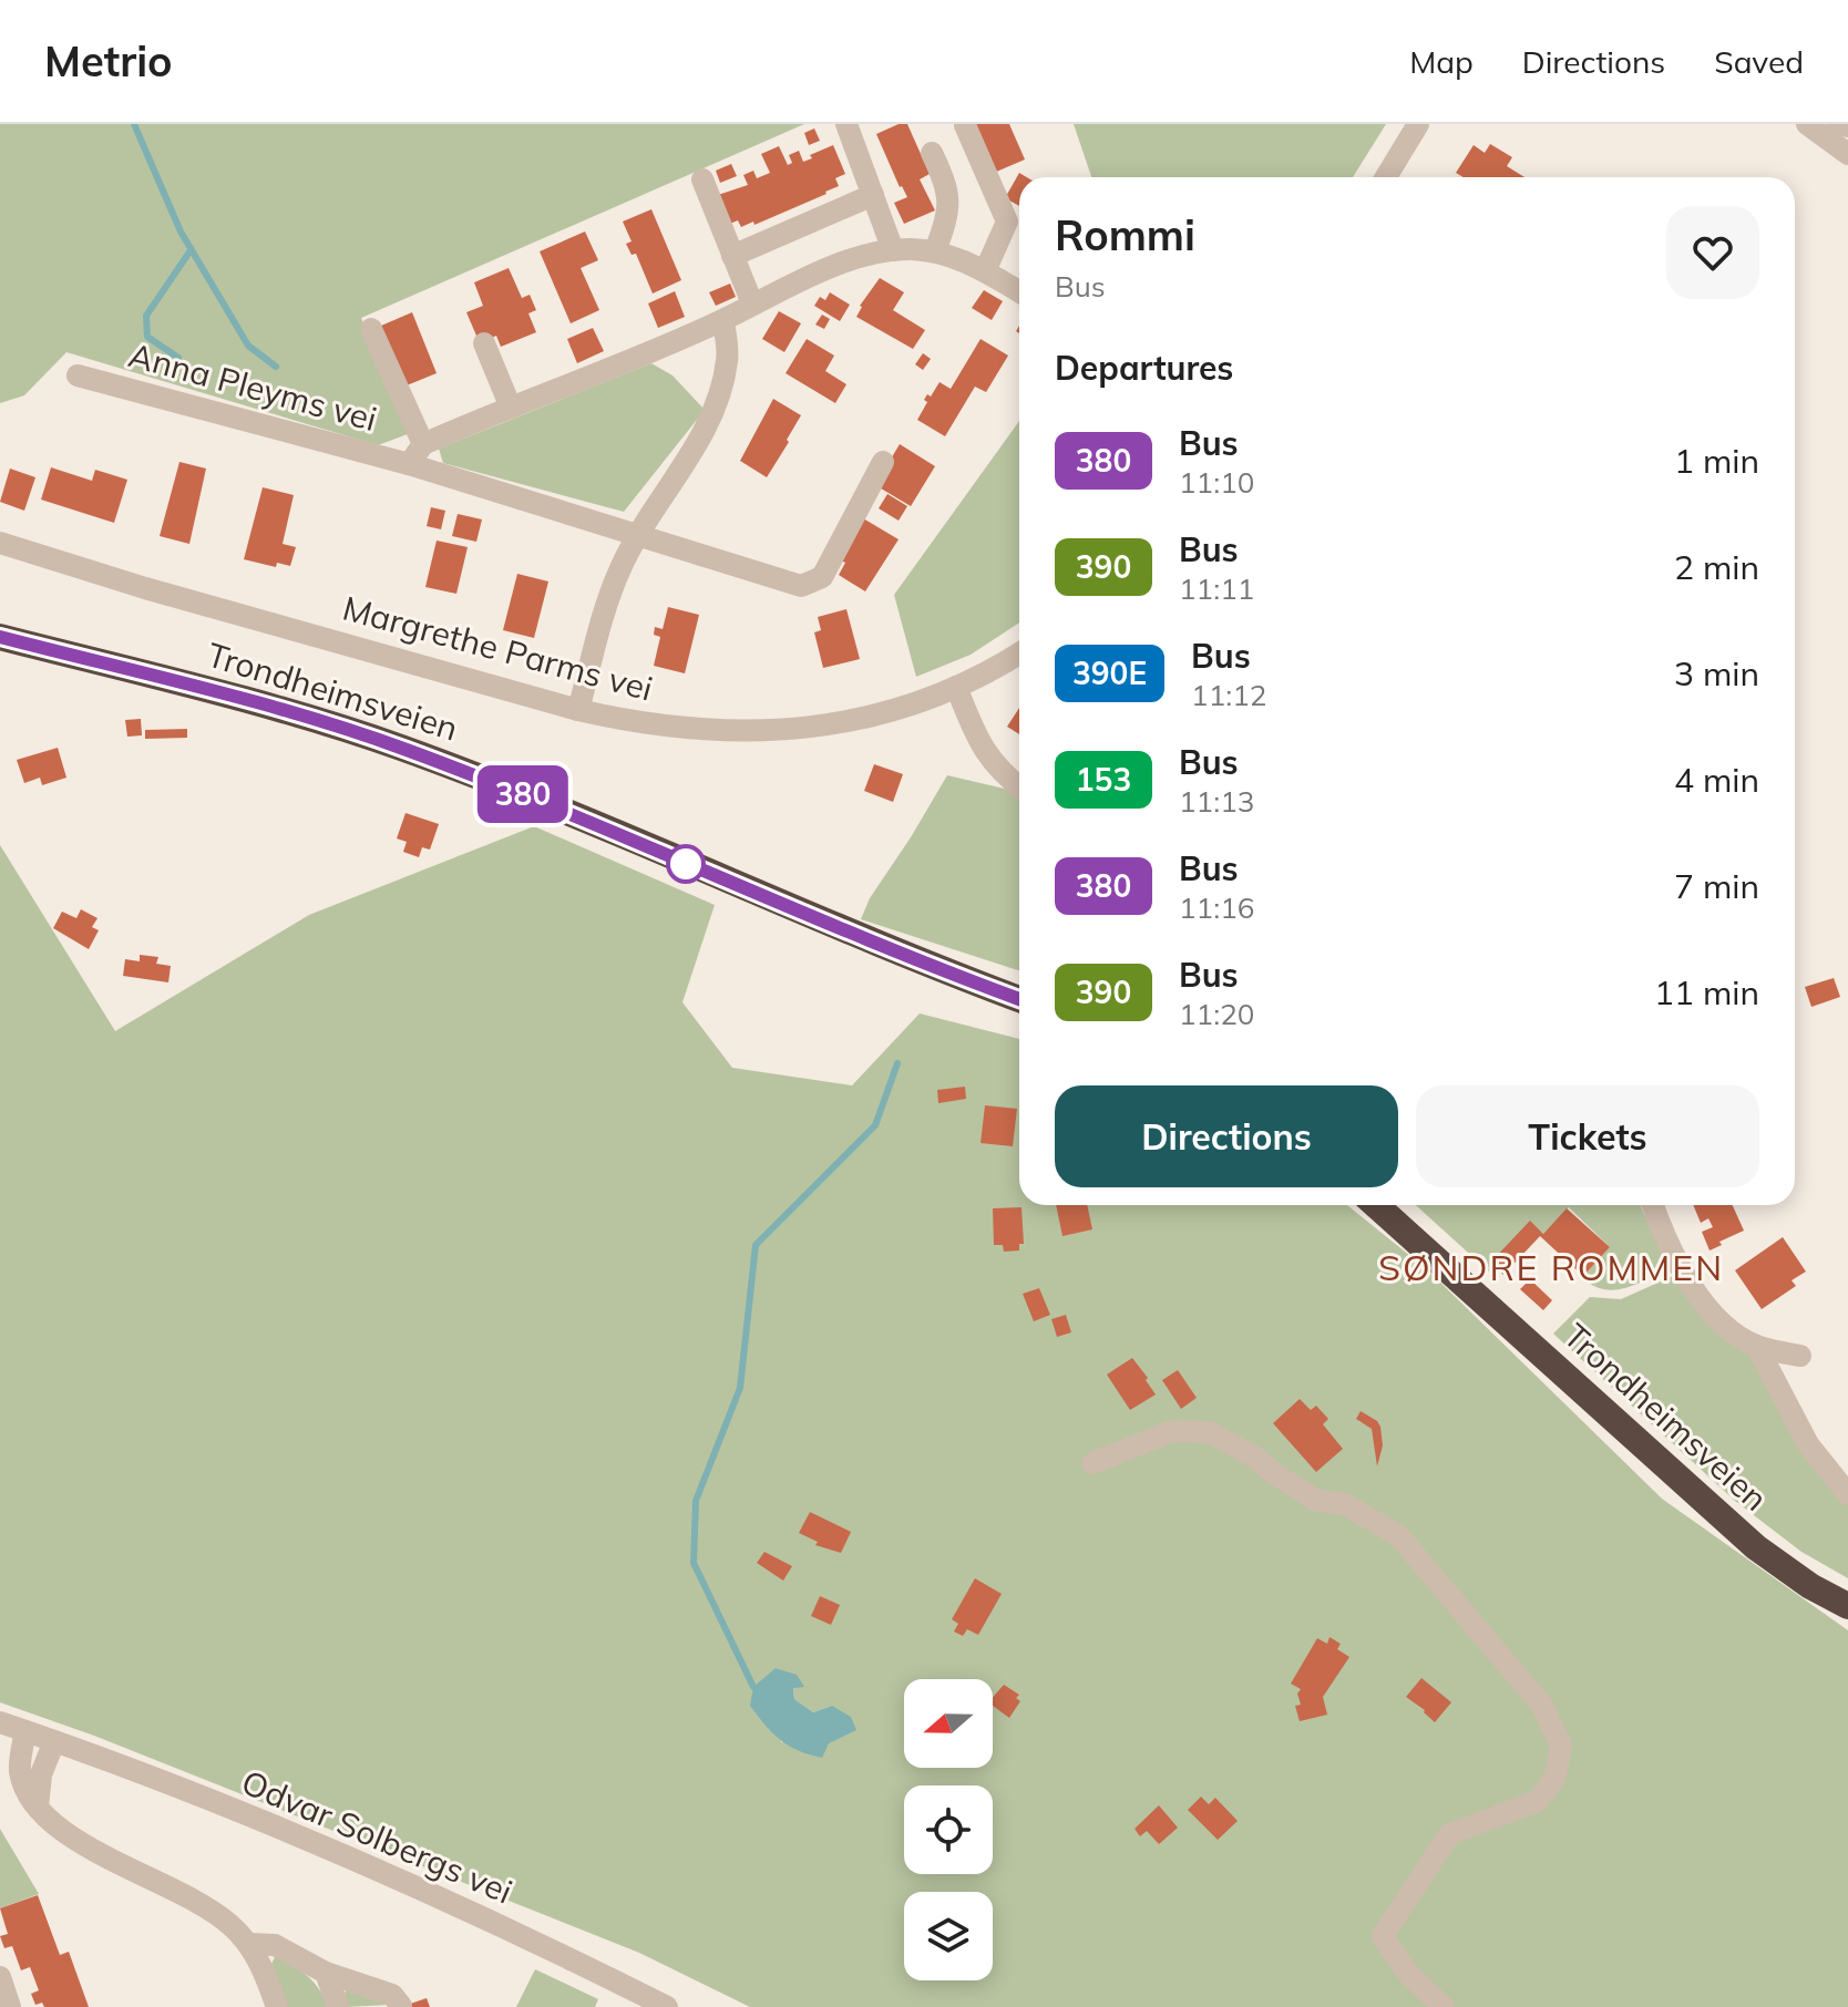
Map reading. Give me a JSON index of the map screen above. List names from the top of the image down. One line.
{"streets":{"highway":["Trondheimsveien"],"street":["Anna Pleyms vei","Margrethe Parms vei","Odvar Solbergs vei"]},"districts":["SØNDRE ROMMEN"],"lines":["bus line 380"],"north":"left","page":{"header":"Metrio","nav":["Map","Directions","Saved"],"on_map":"380","heading":[["Rommi","Bus"],"Departures"],"list":[{"mark":"380","name":"Bus","note":"11:10","value":"1 min"},{"mark":"390","name":"Bus","note":"11:11","value":"2 min"},{"mark":"390E","name":"Bus","note":"11:12","value":"3 min"},{"mark":"153","name":"Bus","note":"11:13","value":"4 min"},{"mark":"380","name":"Bus","note":"11:16","value":"7 min"},{"mark":"390","name":"Bus","note":"11:20","value":"11 min"}],"buttons":["Directions","Tickets"]}}
